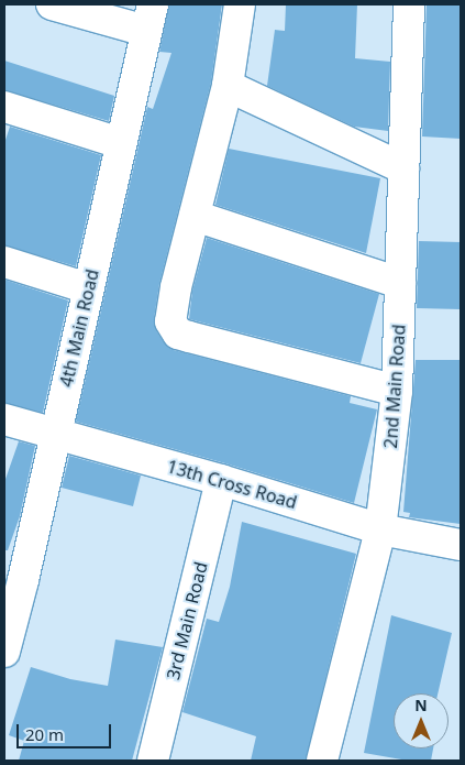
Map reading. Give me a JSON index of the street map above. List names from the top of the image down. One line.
{"streets":{"street":["4th Main Road","2nd Main Road","13th Cross Road","3rd Main Road"]},"crossings":[["4th Main Road","13th Cross Road"],["2nd Main Road","13th Cross Road"],["13th Cross Road","3rd Main Road"]],"scale_bar":"20 m","north":"top"}
